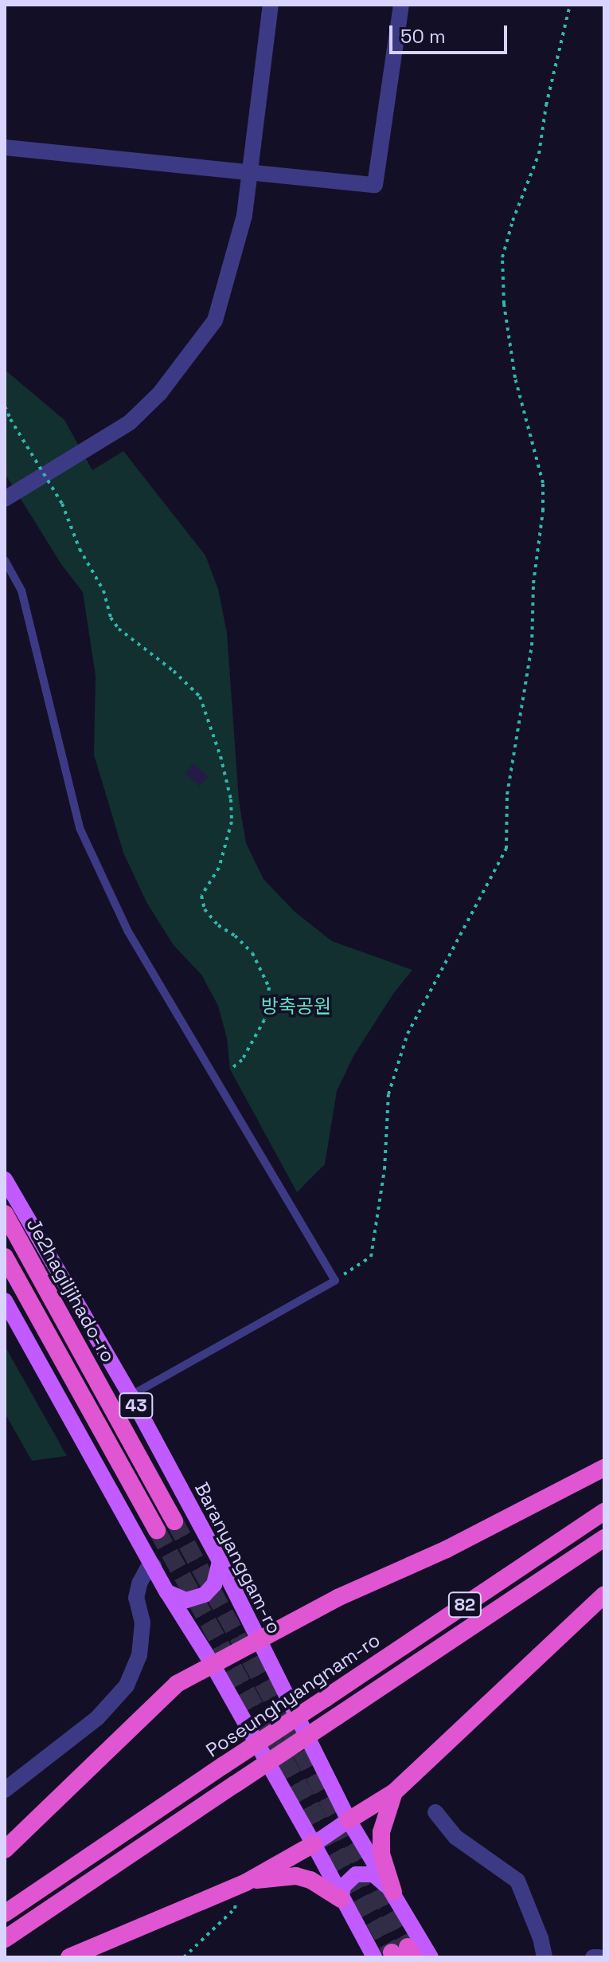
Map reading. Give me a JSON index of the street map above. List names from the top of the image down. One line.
{"streets":{"highway":["Je2hagiljihado-ro","82","Poseunghyangnam-ro"],"main road":["43","Baranyanggam-ro"]},"parks":["방축공원"],"scale_bar":"50 m"}
